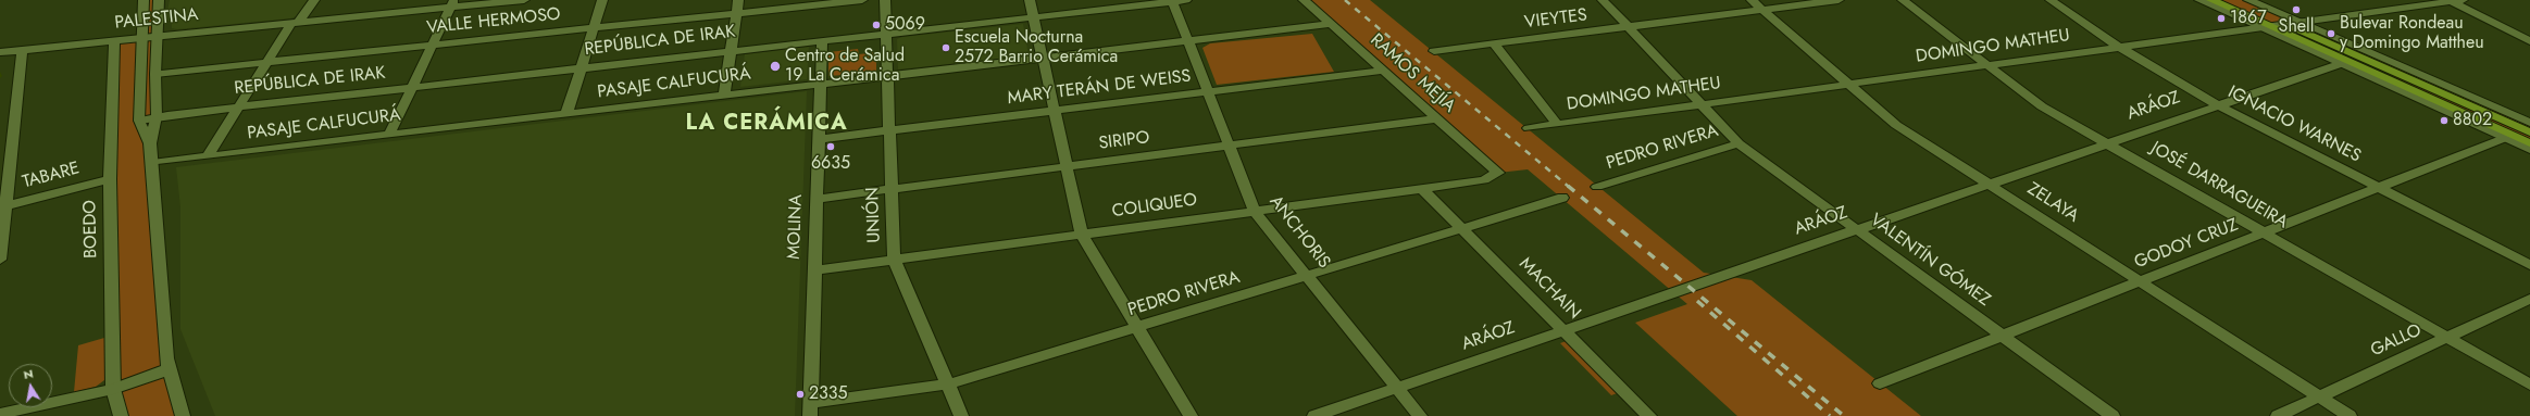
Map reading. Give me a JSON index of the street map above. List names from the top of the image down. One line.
{"streets":{"street":["PALESTINA","VIEYTES","VALLE HERMOSO","REPÚBLICA DE IRAK","DOMINGO MATHEU","RAMOS MEJÍA","PASAJE CALFUCURÁ","MARY TERÁN DE WEISS","ARÁOZ","IGNACIO WARNES","SIRIPO","PEDRO RIVERA","TABARE","JOSÉ DARRAGUEIRA","ZELAYA","COLIQUEO","UNIÓN","MOLINA","BOEDO","ANCHORIS","GODOY CRUZ","VALENTÍN GÓMEZ","MACHAIN","GALLO"]},"crossings":[["PALESTINA","BOEDO"],["VIEYTES","ZELAYA"],["VIEYTES","VALENTÍN GÓMEZ"],["REPÚBLICA DE IRAK","UNIÓN"],["REPÚBLICA DE IRAK","MOLINA"],["REPÚBLICA DE IRAK","ANCHORIS"],["DOMINGO MATHEU","IGNACIO WARNES"],["DOMINGO MATHEU","JOSÉ DARRAGUEIRA"],["DOMINGO MATHEU","ZELAYA"],["DOMINGO MATHEU","VALENTÍN GÓMEZ"],["RAMOS MEJÍA","PASAJE CALFUCURÁ"],["RAMOS MEJÍA","MARY TERÁN DE WEISS"],["RAMOS MEJÍA","SIRIPO"],["RAMOS MEJÍA","COLIQUEO"],["PASAJE CALFUCURÁ","UNIÓN"],["PASAJE CALFUCURÁ","MOLINA"],["PASAJE CALFUCURÁ","ANCHORIS"],["MARY TERÁN DE WEISS","UNIÓN"],["MARY TERÁN DE WEISS","MOLINA"],["MARY TERÁN DE WEISS","ANCHORIS"],["ARÁOZ","IGNACIO WARNES"],["ARÁOZ","JOSÉ DARRAGUEIRA"],["ARÁOZ","ZELAYA"],["ARÁOZ","ANCHORIS"],["ARÁOZ","VALENTÍN GÓMEZ"],["ARÁOZ","MACHAIN"],["IGNACIO WARNES","GODOY CRUZ"],["SIRIPO","UNIÓN"],["SIRIPO","MOLINA"],["SIRIPO","ANCHORIS"],["PEDRO RIVERA","UNIÓN"],["PEDRO RIVERA","MOLINA"],["PEDRO RIVERA","ANCHORIS"],["PEDRO RIVERA","VALENTÍN GÓMEZ"],["PEDRO RIVERA","MACHAIN"],["TABARE","BOEDO"],["JOSÉ DARRAGUEIRA","GODOY CRUZ"],["JOSÉ DARRAGUEIRA","GALLO"],["ZELAYA","GODOY CRUZ"],["ZELAYA","GALLO"],["COLIQUEO","UNIÓN"],["COLIQUEO","MOLINA"],["COLIQUEO","ANCHORIS"],["COLIQUEO","MACHAIN"],["GODOY CRUZ","VALENTÍN GÓMEZ"]],"districts":["LA CERÁMICA"],"places":["Shell","1867","5069","Bulevar Rondeau y Domingo Mattheu","Escuela Nocturna 2572 Barrio Cerámica","Centro de Salud 19 La Cerámica","8802","6635","2335"],"north":"top"}
